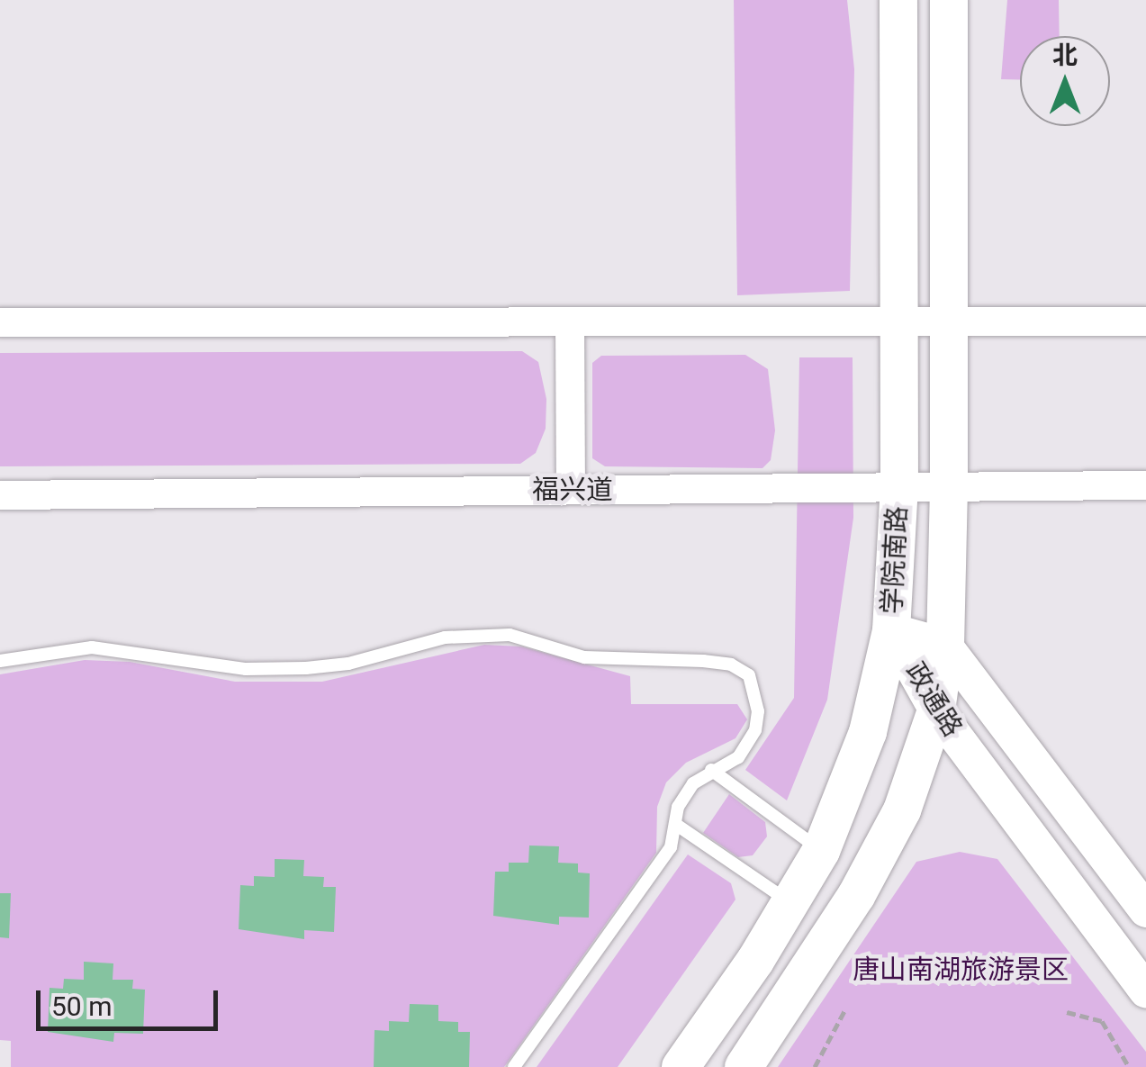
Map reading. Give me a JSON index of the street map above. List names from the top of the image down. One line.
{"streets":{"main road":["学院南路","政通路"],"street":["福兴道"]},"crossings":[["福兴道","学院南路"],["学院南路","政通路"]],"parks":["唐山南湖旅游景区"],"scale_bar":"50 m","north":"top"}
